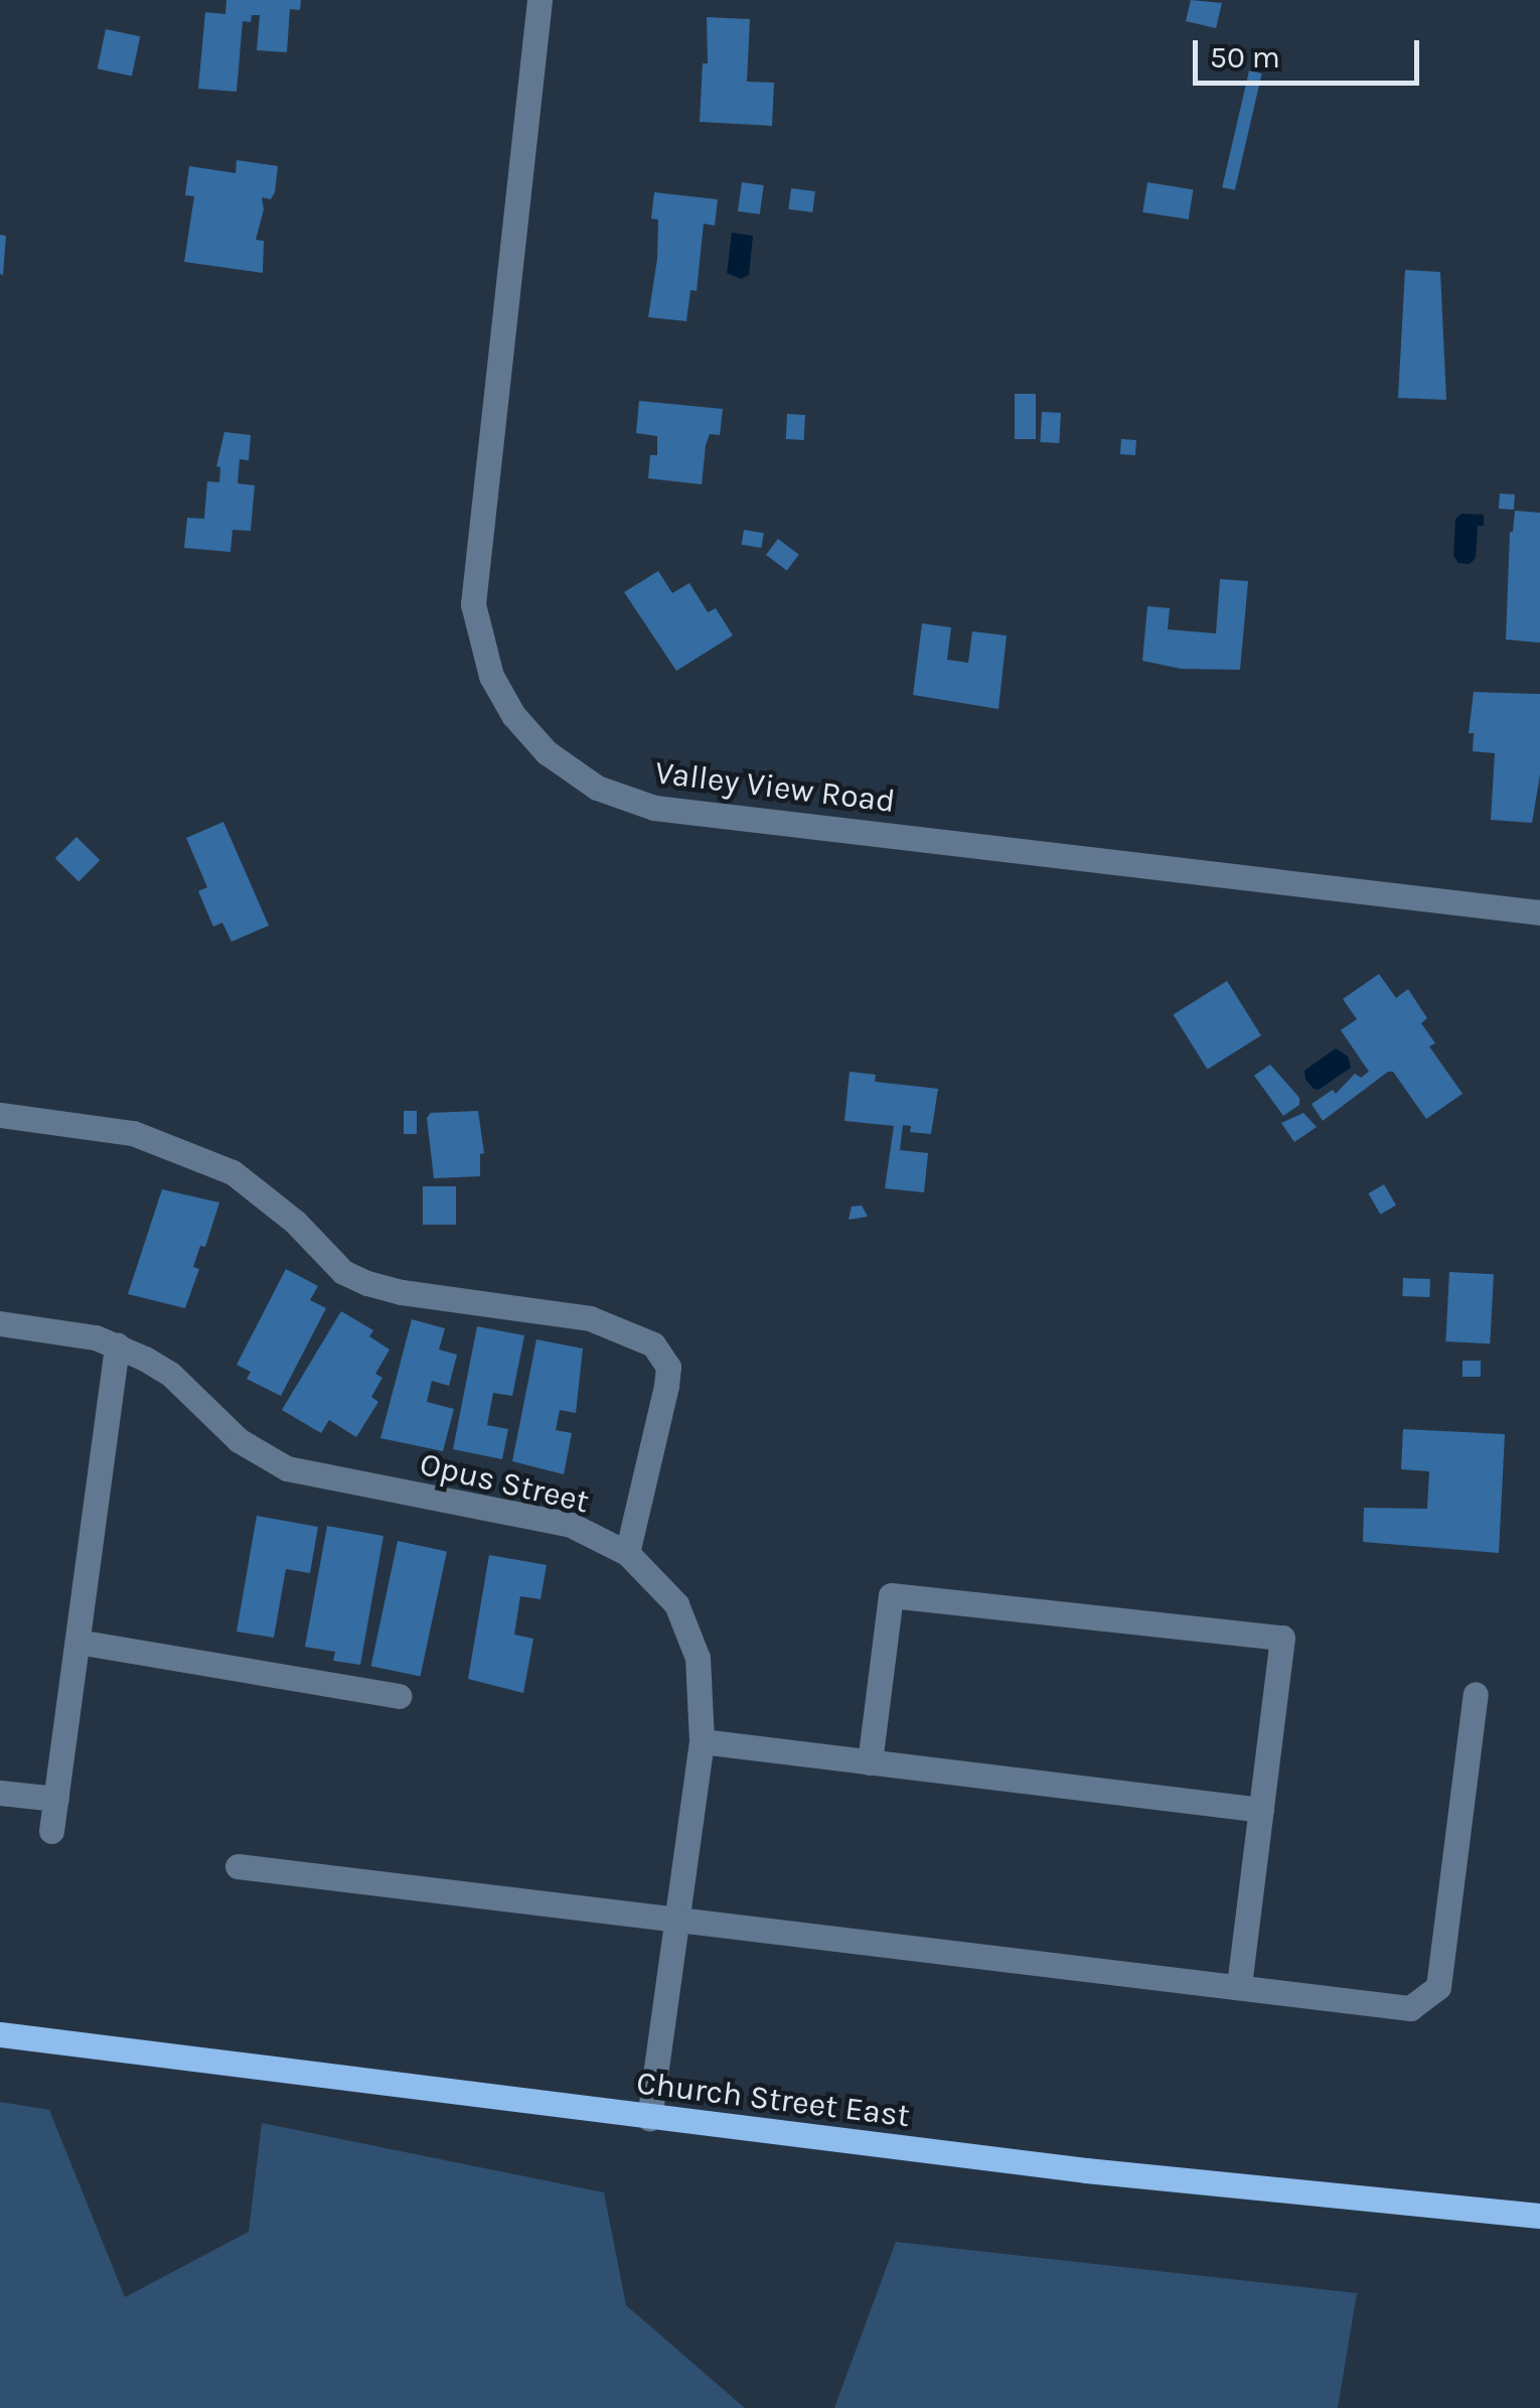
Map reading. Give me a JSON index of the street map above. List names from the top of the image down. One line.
{"streets":{"main road":["Church Street East"],"street":["Valley View Road","Opus Street"]},"crossings":[["Opus Street","Church Street East"]],"scale_bar":"50 m"}
